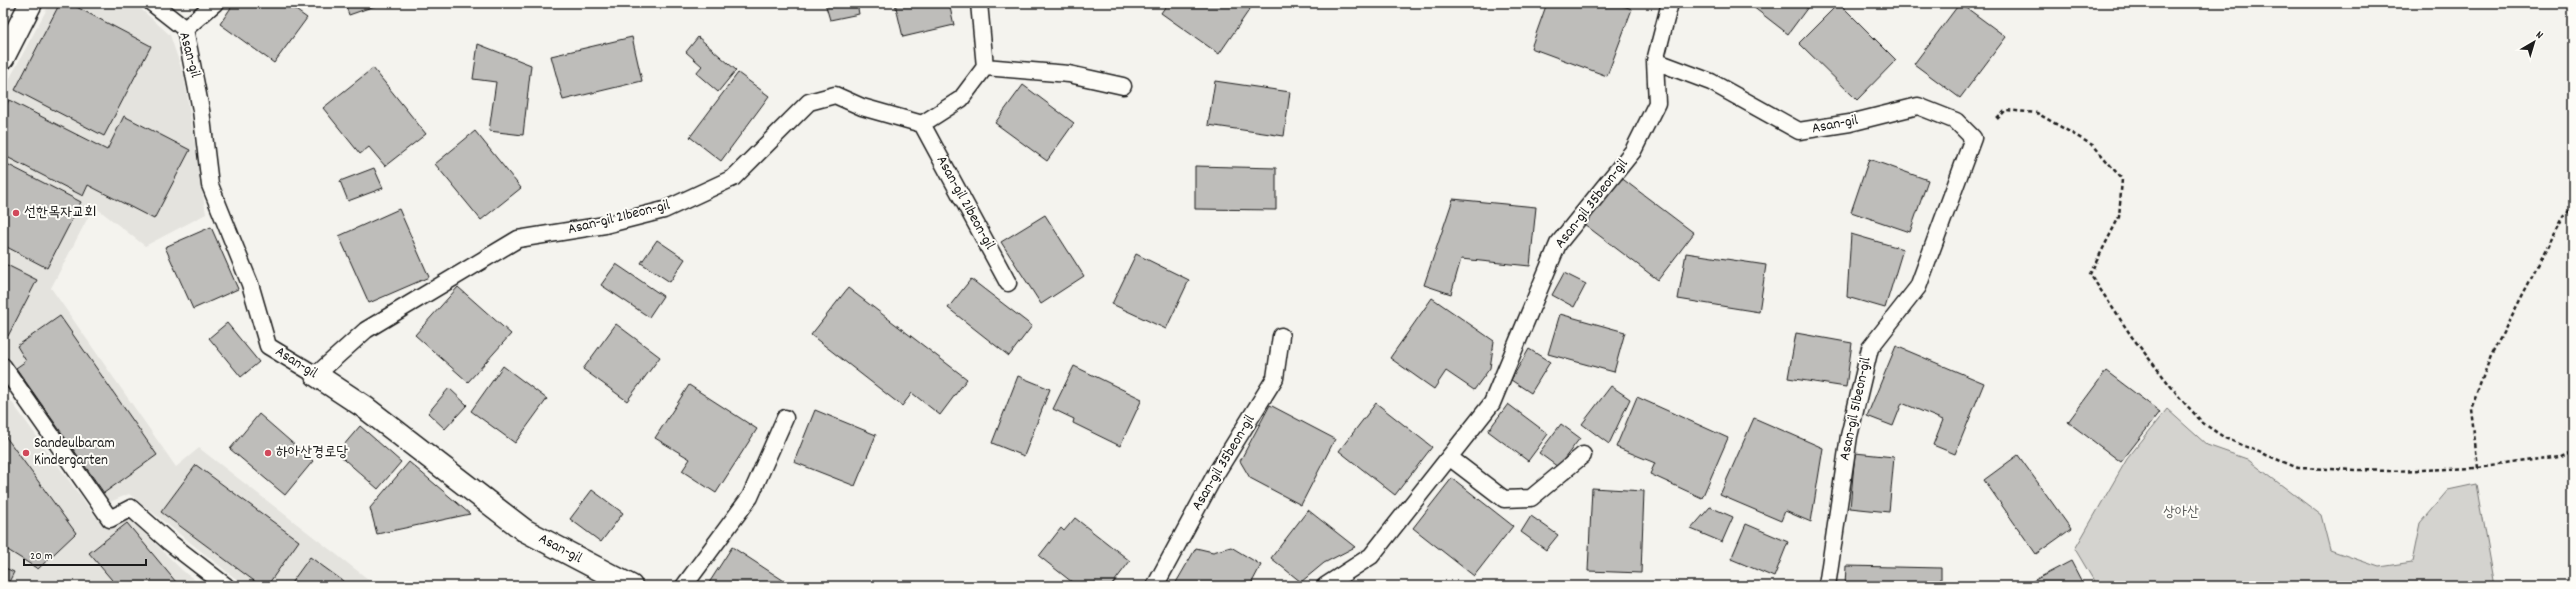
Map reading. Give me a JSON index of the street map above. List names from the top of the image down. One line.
{"streets":{"street":["Asan-gil"],"lane":["Asan-gil 21beon-gil","Asan-gil 35beon-gil","Asan-gil 51beon-gil"]},"crossings":[["Asan-gil","Asan-gil 21beon-gil"],["Asan-gil","Asan-gil 35beon-gil"],["Asan-gil","Asan-gil 51beon-gil"]],"parks":["상아산"],"places":["선한목자교회","Sandeulbaram Kindergarten","하아산경로당"],"scale_bar":"20 m","north":"top right"}
